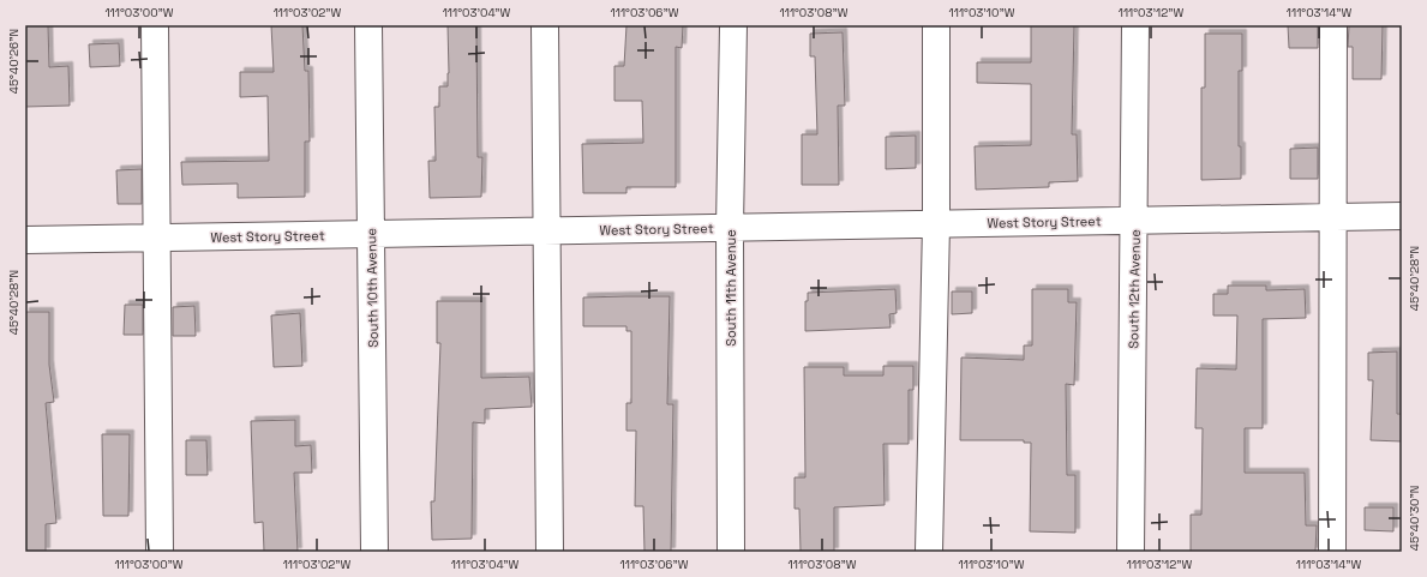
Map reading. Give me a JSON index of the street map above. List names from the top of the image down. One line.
{"streets":{"street":["West Story Street","South 10th Avenue","South 11th Avenue","South 12th Avenue"]},"crossings":[["West Story Street","South 10th Avenue"],["West Story Street","South 11th Avenue"],["West Story Street","South 12th Avenue"]],"coordinates":["111°03'00\"W","111°03'02\"W","111°03'04\"W","111°03'06\"W","111°03'08\"W","111°03'10\"W","111°03'12\"W","111°03'14\"W","45°40'26\"N","45°40'28\"N","45°40'30\"N"]}
